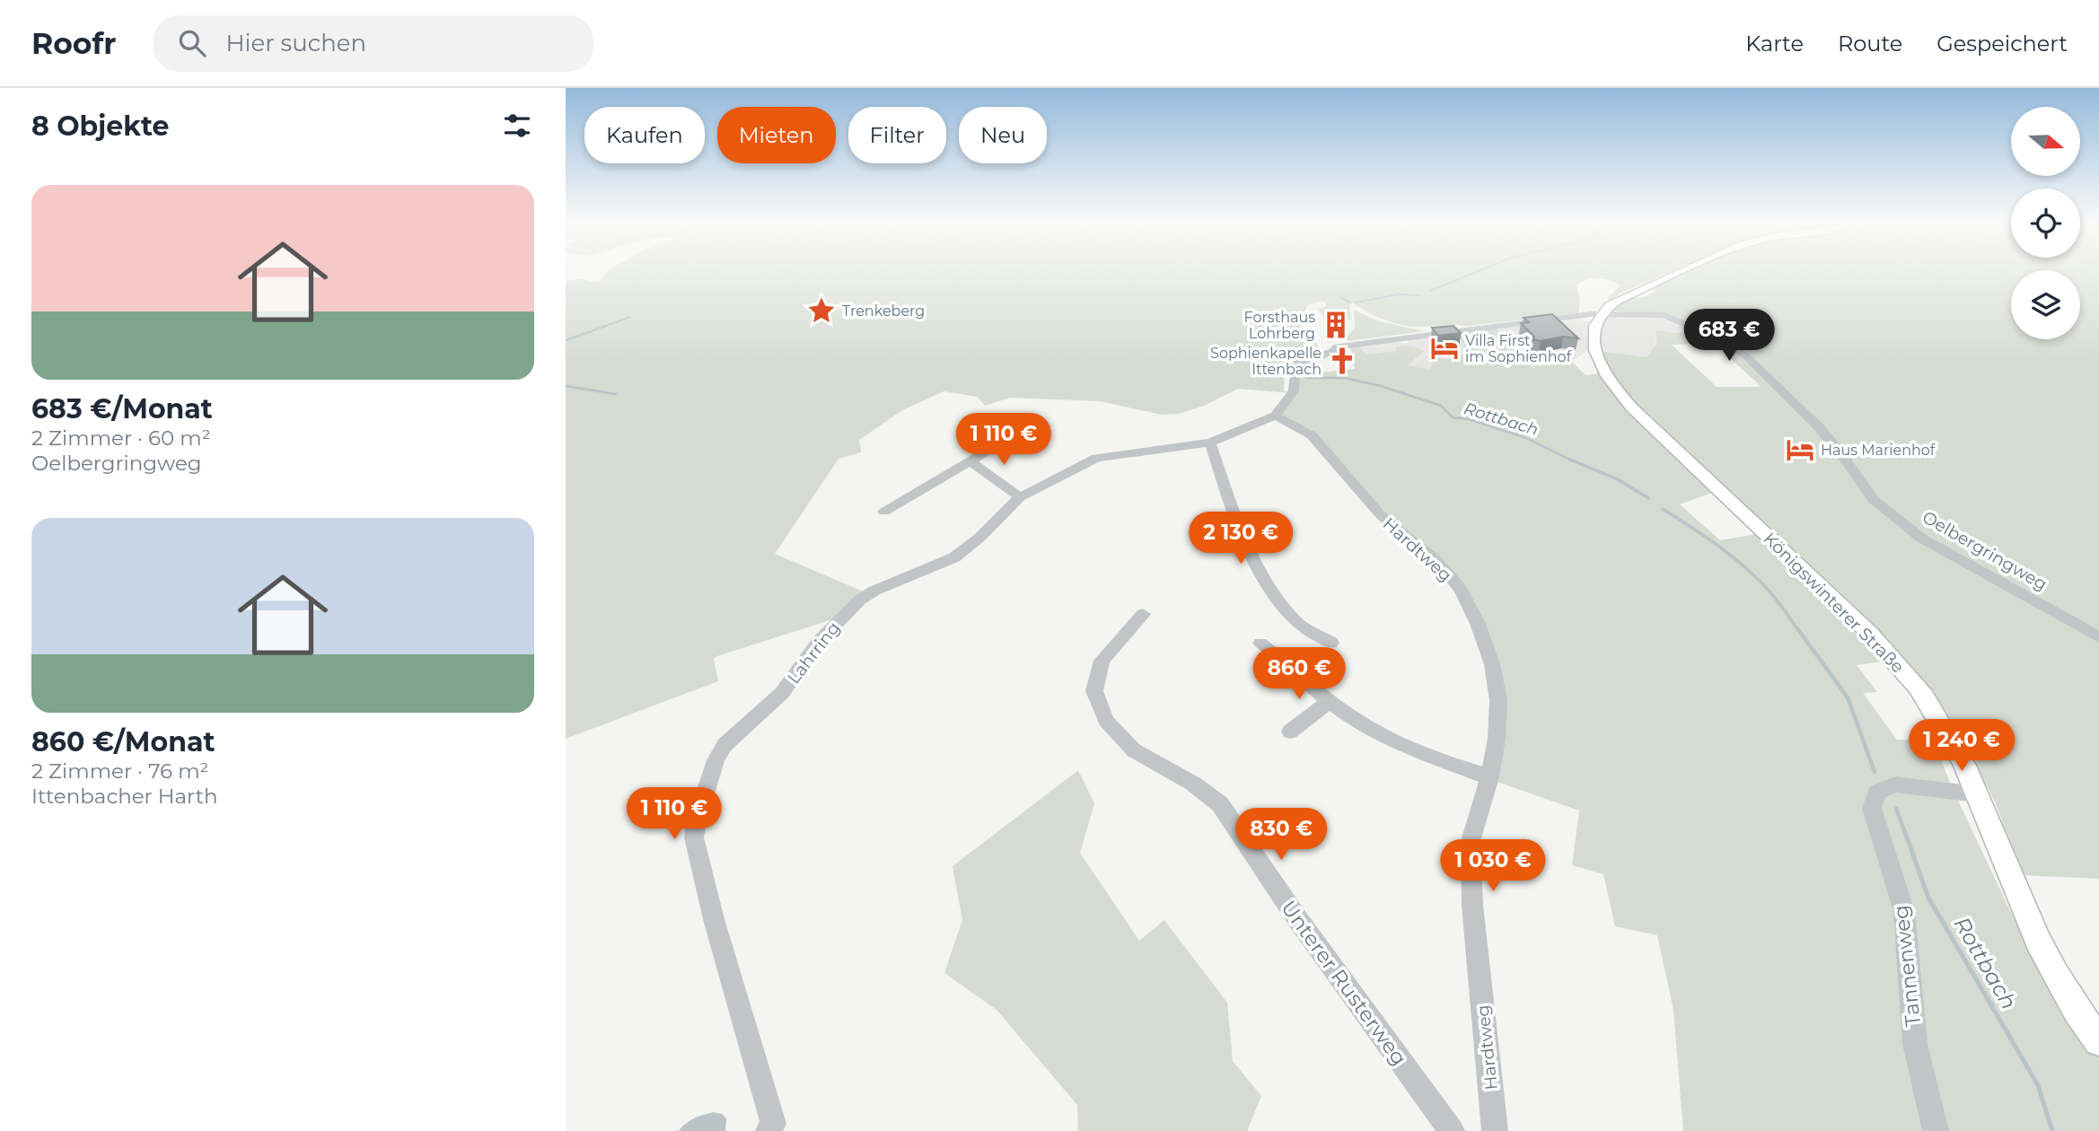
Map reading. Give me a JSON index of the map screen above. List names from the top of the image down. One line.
{"streets":{"main road":["Königswinterer Straße"],"street":["Hardtweg","Oelbergringweg","Lahrring","Tannenweg","Unterer Rusterweg"]},"crossings":[["Hardtweg","Lahrring"],["Oelbergringweg","Königswinterer Straße"],["Königswinterer Straße","Tannenweg"]],"water":["Rottbach"],"places":{"place":["Trenkeberg"],"building":["Forsthaus Lohrberg"],"hotel":["Villa First im Sophienhof","Haus Marienhof"],"church":["Sophienkapelle Ittenbach"]},"north":"right","page":{"header":"Roofr","search":"Hier suchen","nav":["Karte","Route","Gespeichert"],"heading":"8 Objekte","chip":["Kaufen","Mieten","Filter","Neu"],"list":[{"name":"683 €/Monat","note":"2 Zimmer · 60 m² · Oelbergringweg"},{"name":"860 €/Monat","note":"2 Zimmer · 76 m² · Ittenbacher Harth"}],"price":["683 €","1 110 €","2 130 €","860 €","1 240 €","1 110 €","830 €","1 030 €"]}}
